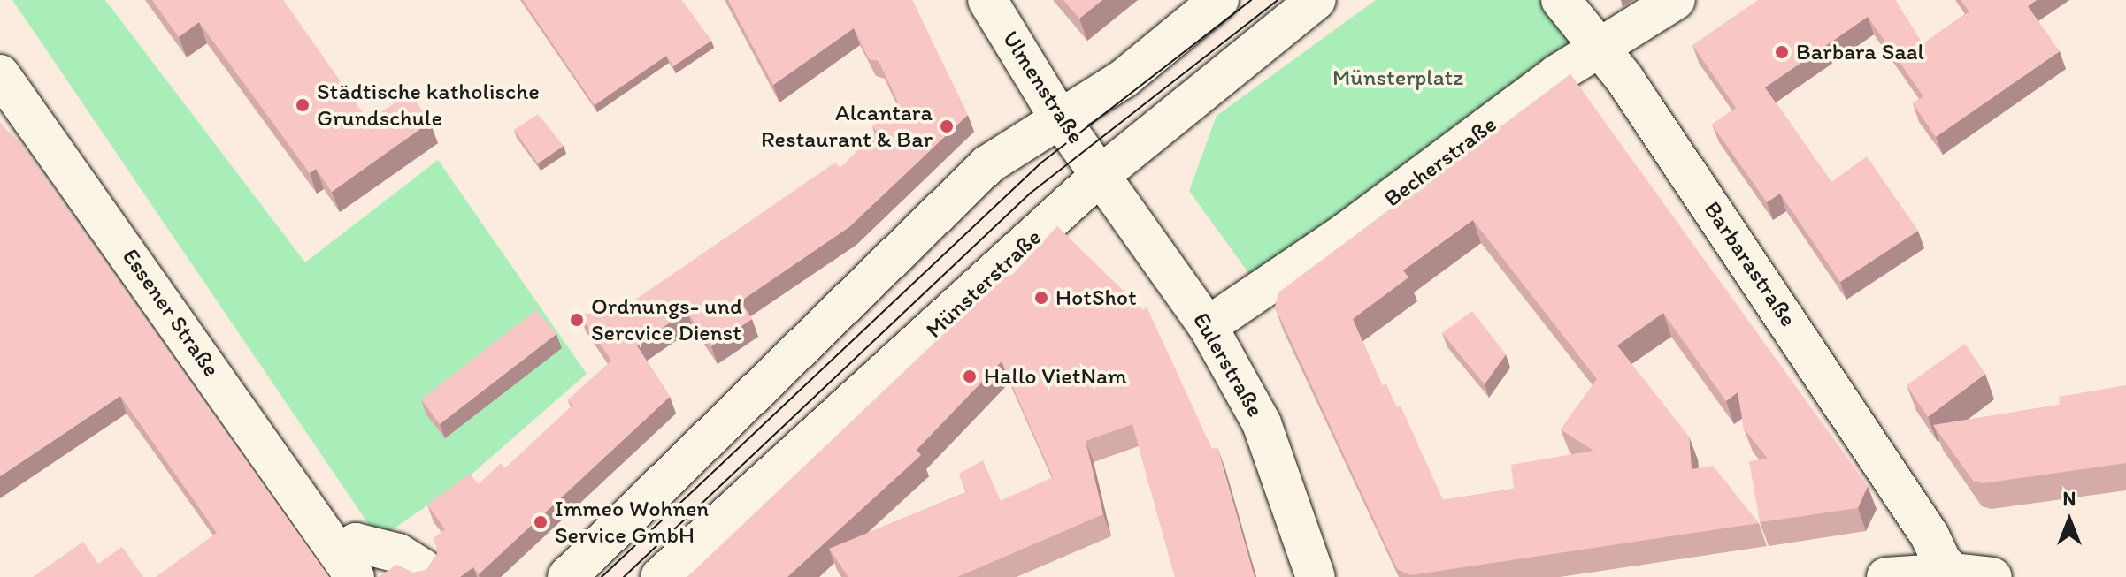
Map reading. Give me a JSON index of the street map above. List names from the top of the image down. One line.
{"streets":{"main road":["Ulmenstraße","Becherstraße","Barbarastraße","Münsterstraße","Essener Straße","Eulerstraße"]},"crossings":[["Ulmenstraße","Münsterstraße"],["Ulmenstraße","Eulerstraße"],["Becherstraße","Barbarastraße"],["Becherstraße","Eulerstraße"],["Münsterstraße","Eulerstraße"]],"parks":["Münsterplatz"],"places":["Barbara Saal","Städtische katholische Grundschule","Alcantara Restaurant & Bar","HotShot","Ordnungs- und Sercvice Dienst","Hallo VietNam","Immeo Wohnen Service GmbH"],"north":"top"}
